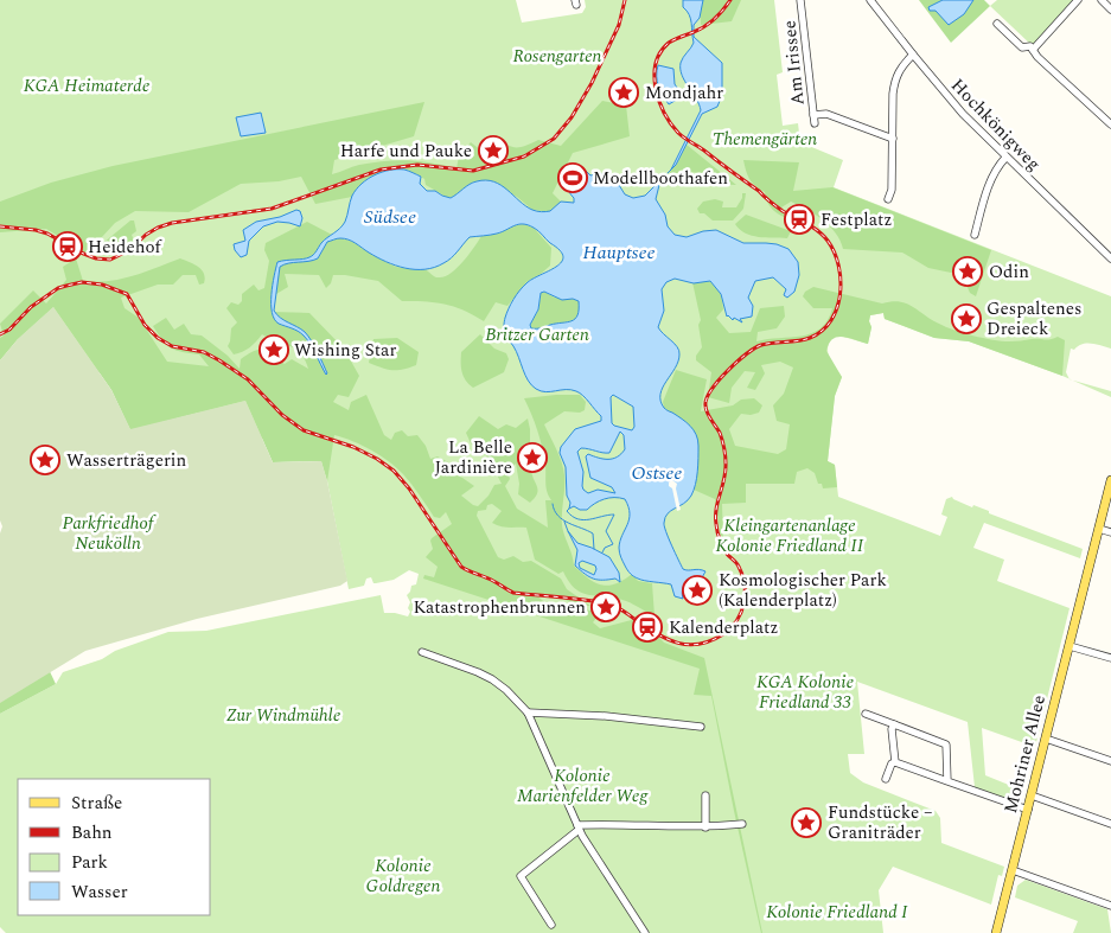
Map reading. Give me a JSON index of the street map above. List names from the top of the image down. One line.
{"streets":{"main road":["Mohriner Allee"],"street":["Am Irissee","Hochkönigweg"]},"water":["Südsee","Hauptsee","Ostsee"],"parks":["Rosengarten","KGA Heimaterde","Themengärten","Britzer Garten","Parkfriedhof Neukölln","Kleingartenanlage Kolonie Friedland II","KGA Kolonie Friedland 33","Zur Windmühle","Kolonie Marienfelder Weg","Kolonie Goldregen","Kolonie Friedland I"],"places":{"place":["Mondjahr","Harfe und Pauke","Odin","Gespaltenes Dreieck","Wishing Star","La Belle Jardinière","Wasserträgerin","Kosmologischer Park (Kalenderplatz)","Katastrophenbrunnen","Fundstücke – Graniträder"],"sports":["Modellboothafen"],"station":["Festplatz","Heidehof","Kalenderplatz"]},"legend":["Straße","Bahn","Park","Wasser"]}
